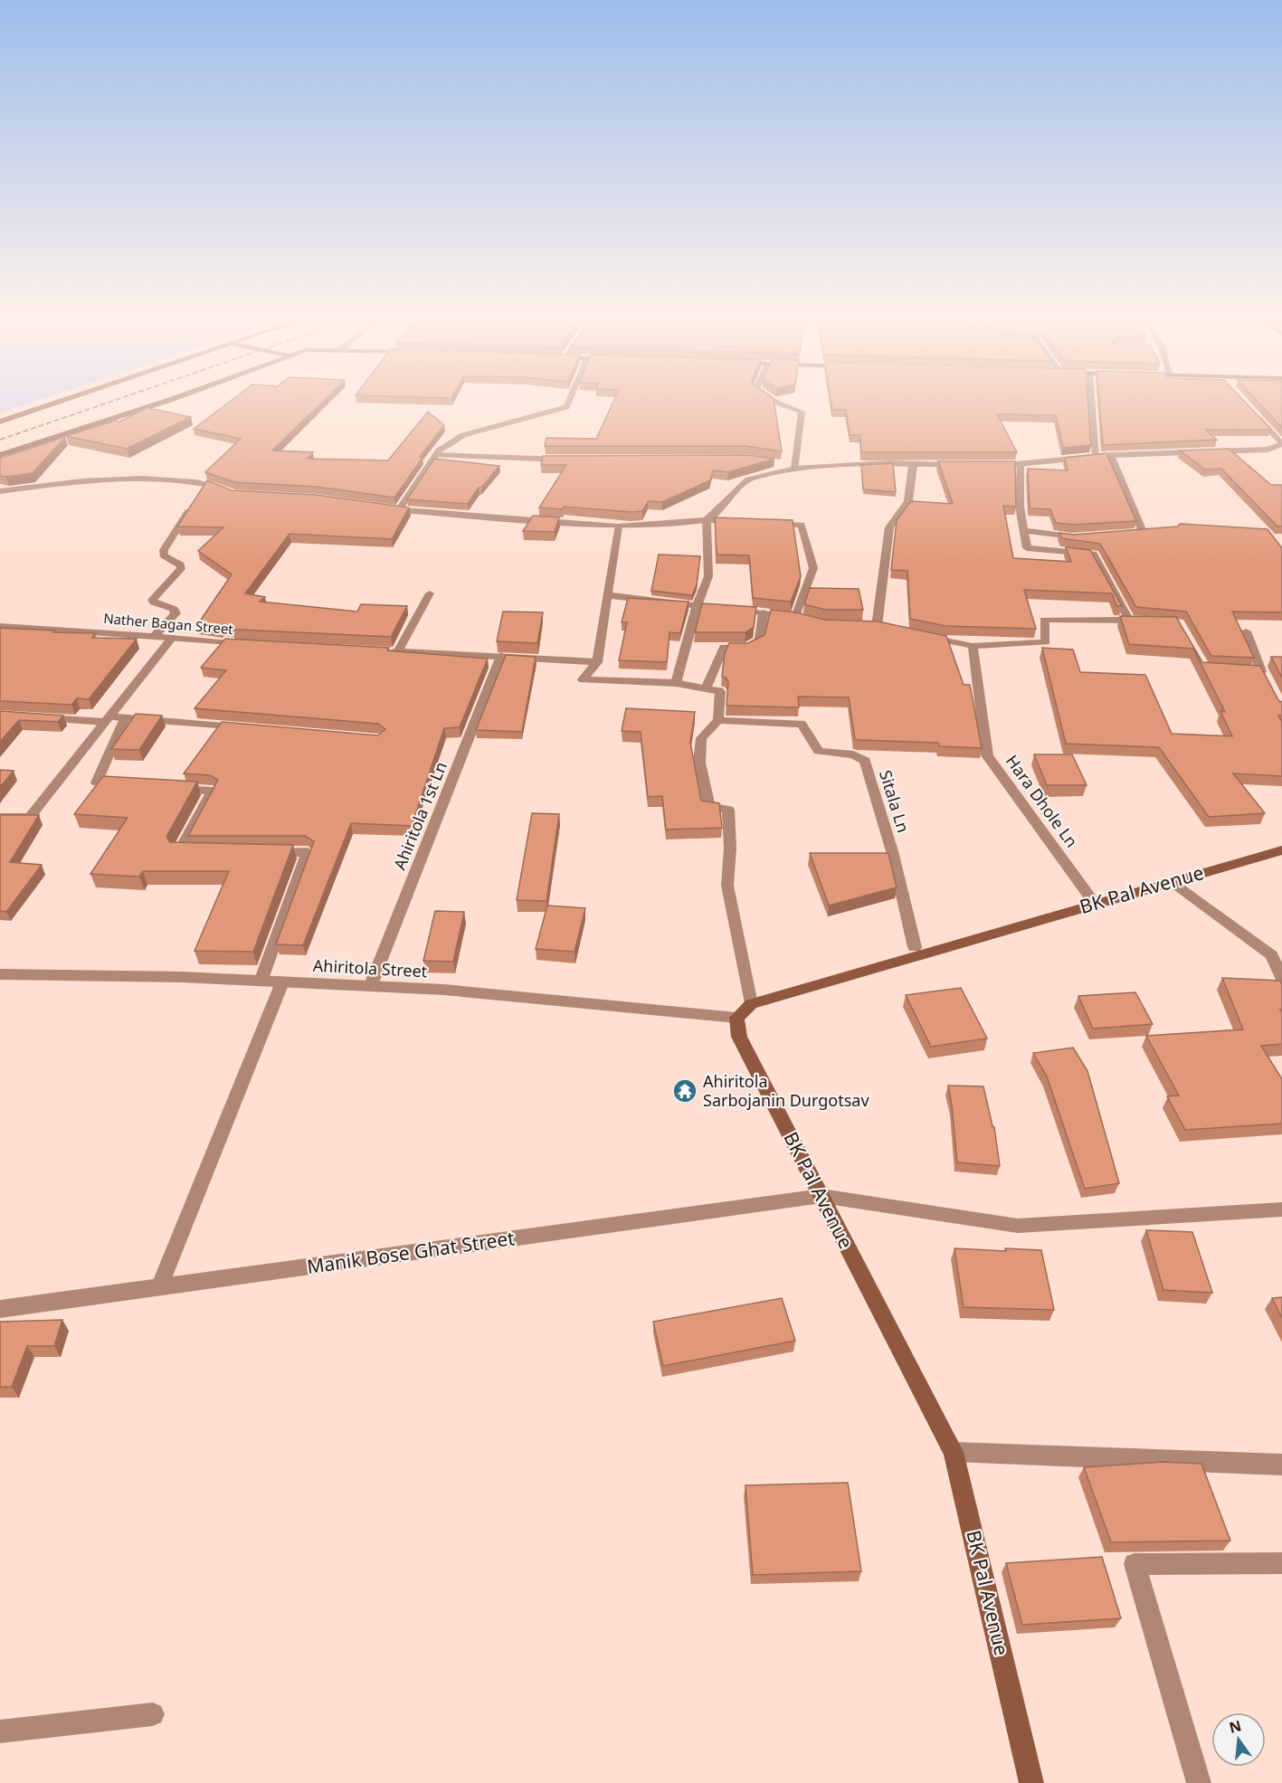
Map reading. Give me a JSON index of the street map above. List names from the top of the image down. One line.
{"streets":{"main road":["BK Pal Avenue"],"street":["Nather Bagan Street","Sitala Ln","Hara Dhole Ln","Ahiritola 1st Ln","Ahiritola Street","Manik Bose Ghat Street"]},"crossings":[["Hara Dhole Ln","BK Pal Avenue"],["Ahiritola 1st Ln","Ahiritola Street"],["BK Pal Avenue","Ahiritola Street"],["BK Pal Avenue","Manik Bose Ghat Street"]],"places":{"temple":["Ahiritola Sarbojanin Durgotsav"]},"north":"top"}
